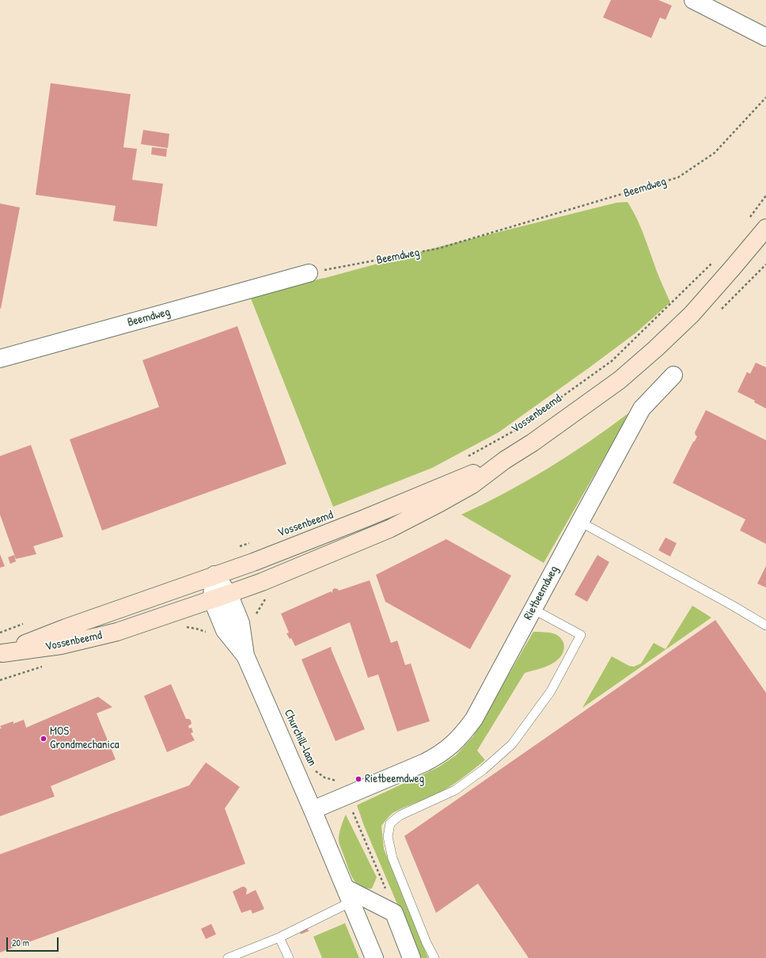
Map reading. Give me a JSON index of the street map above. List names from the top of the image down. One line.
{"streets":{"main road":["Vossenbeemd"],"street":["Beemdweg","Rietbeemdweg","Churchill-laan"]},"crossings":[["Vossenbeemd","Churchill-laan"],["Rietbeemdweg","Churchill-laan"]],"places":["MOS Grondmechanica","Rietbeemdweg"],"scale_bar":"20 m"}
